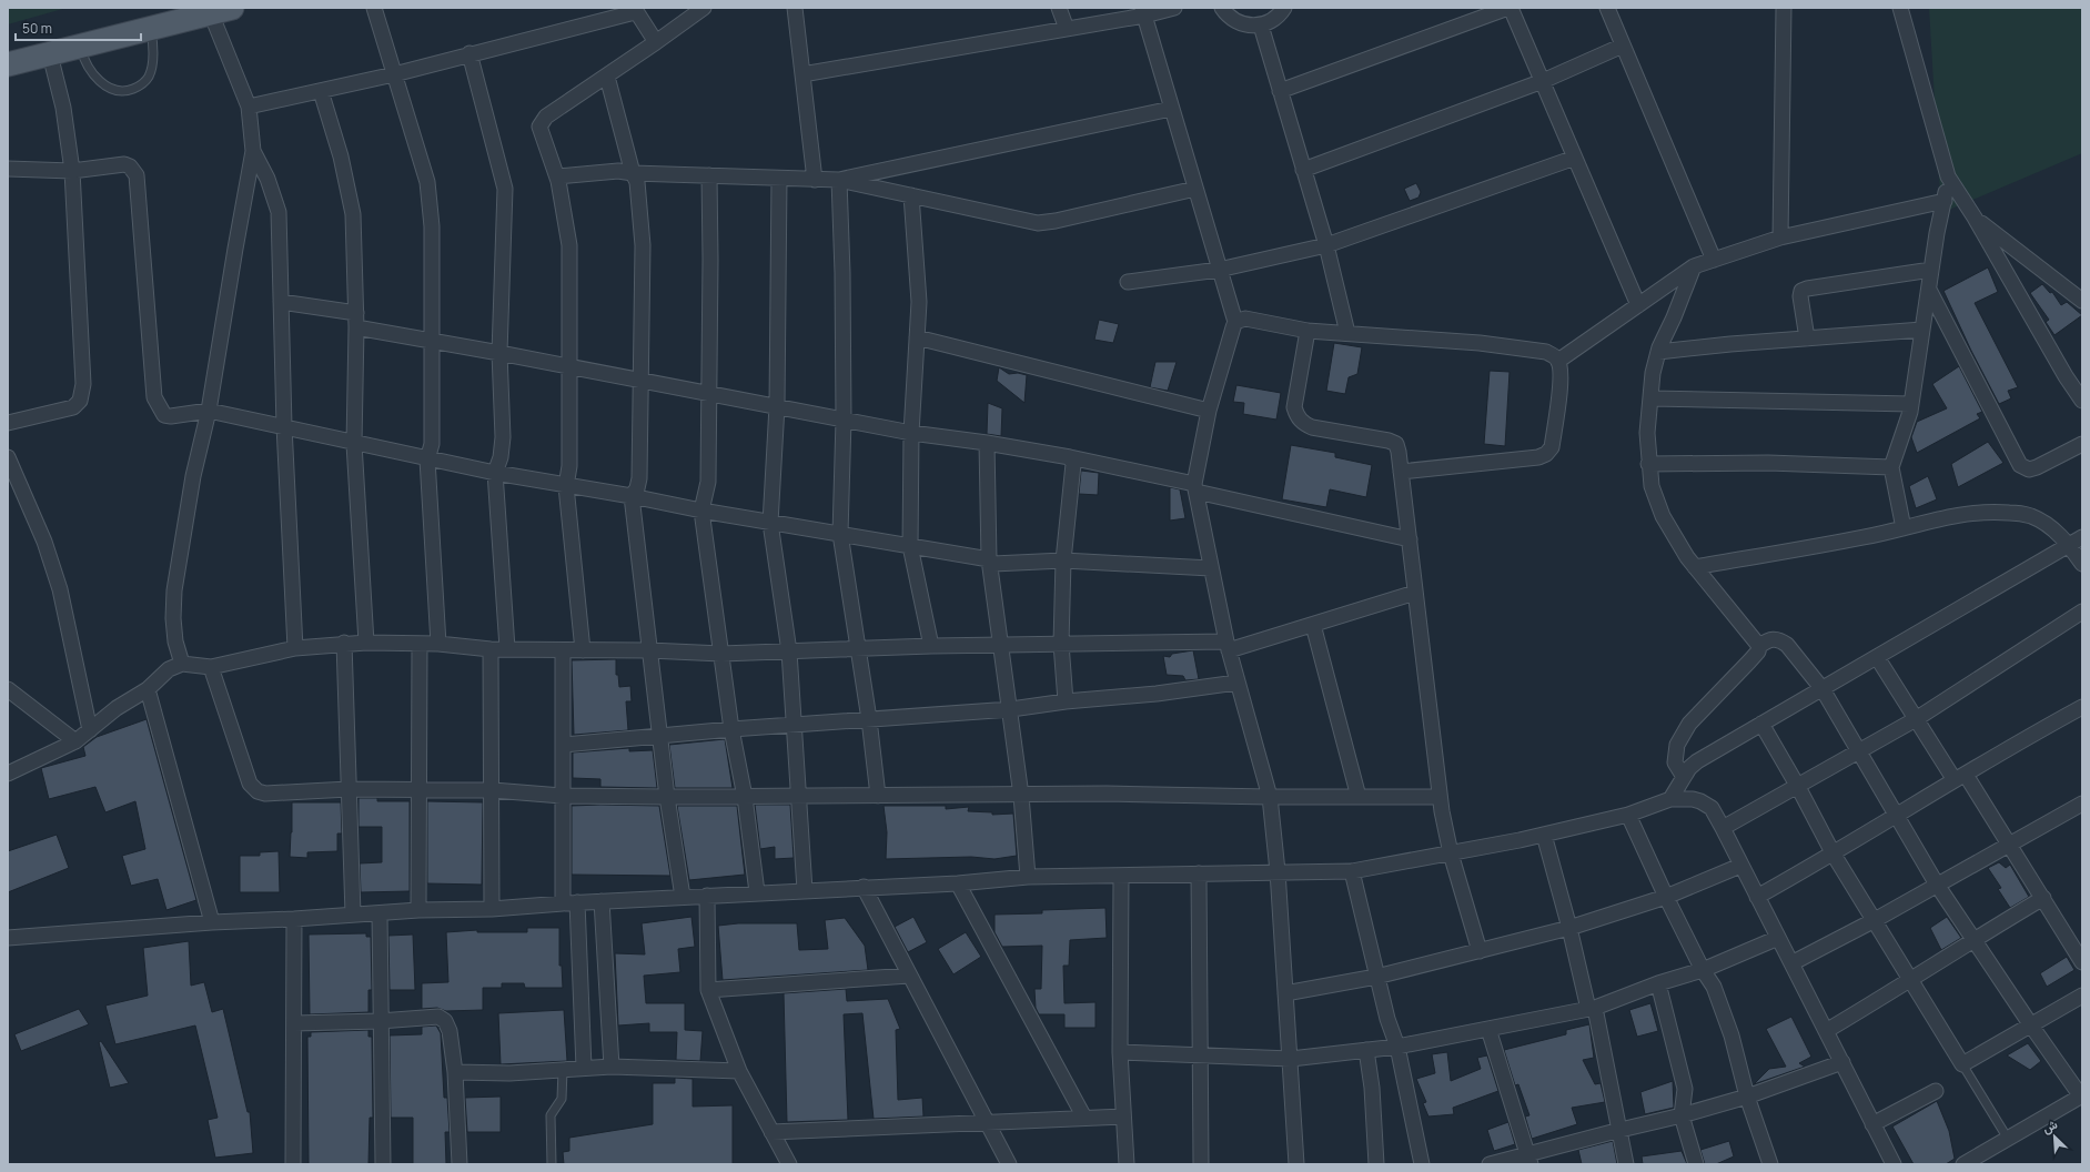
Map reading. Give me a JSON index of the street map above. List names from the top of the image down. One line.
{"scale_bar":"50 m","north":"top left"}
